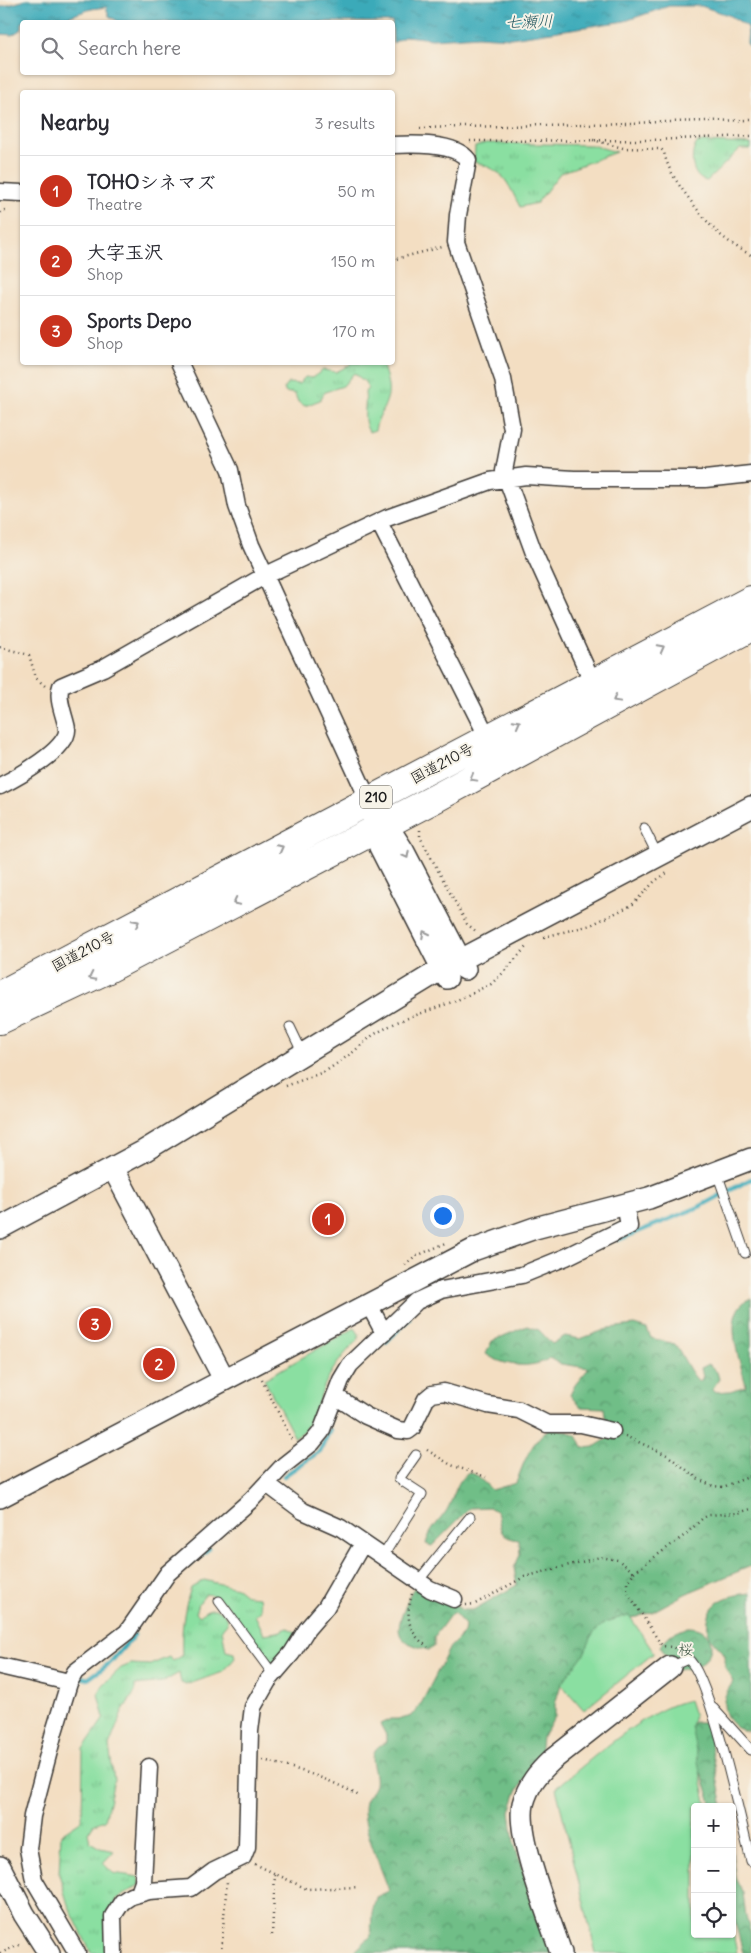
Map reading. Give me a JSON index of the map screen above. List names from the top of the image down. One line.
{"streets":{"highway":["国道210号","210"]},"water":["七瀬川"],"parks":["桜"],"page":{"search":"Search here","heading":["Nearby","3 results"],"list":[{"mark":"1","name":"TOHOシネマズ","note":"Theatre","value":"50 m"},{"mark":"2","name":"大字玉沢","note":"Shop","value":"150 m"},{"mark":"3","name":"Sports Depo","note":"Shop","value":"170 m"}],"pins":["1","3","2"],"map_buttons":["+","−"]}}
